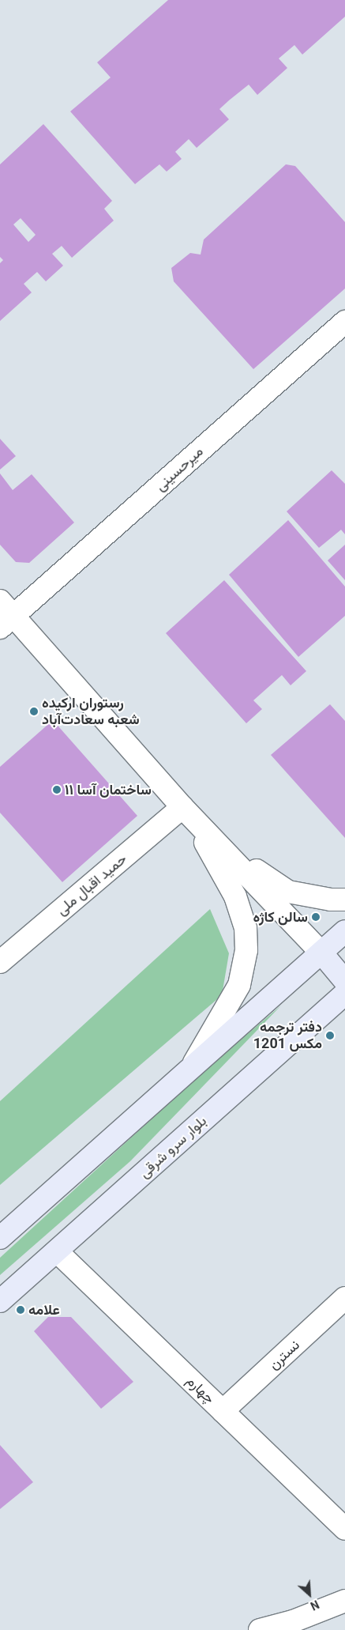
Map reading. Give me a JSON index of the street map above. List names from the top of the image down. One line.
{"streets":{"main road":["بلوار سرو شرقی"],"street":["میرحسینی","حمید اقبال ملی","نسترن","چهارم"]},"crossings":[["بلوار سرو شرقی","چهارم"],["نسترن","چهارم"]],"places":["رستوران ارکیده شعبه سعادت‌آباد","ساختمان آسا ۱۱","سالن كاژه","دفتر ترجمه 1201 مکس","علامه"],"north":"bottom right"}
